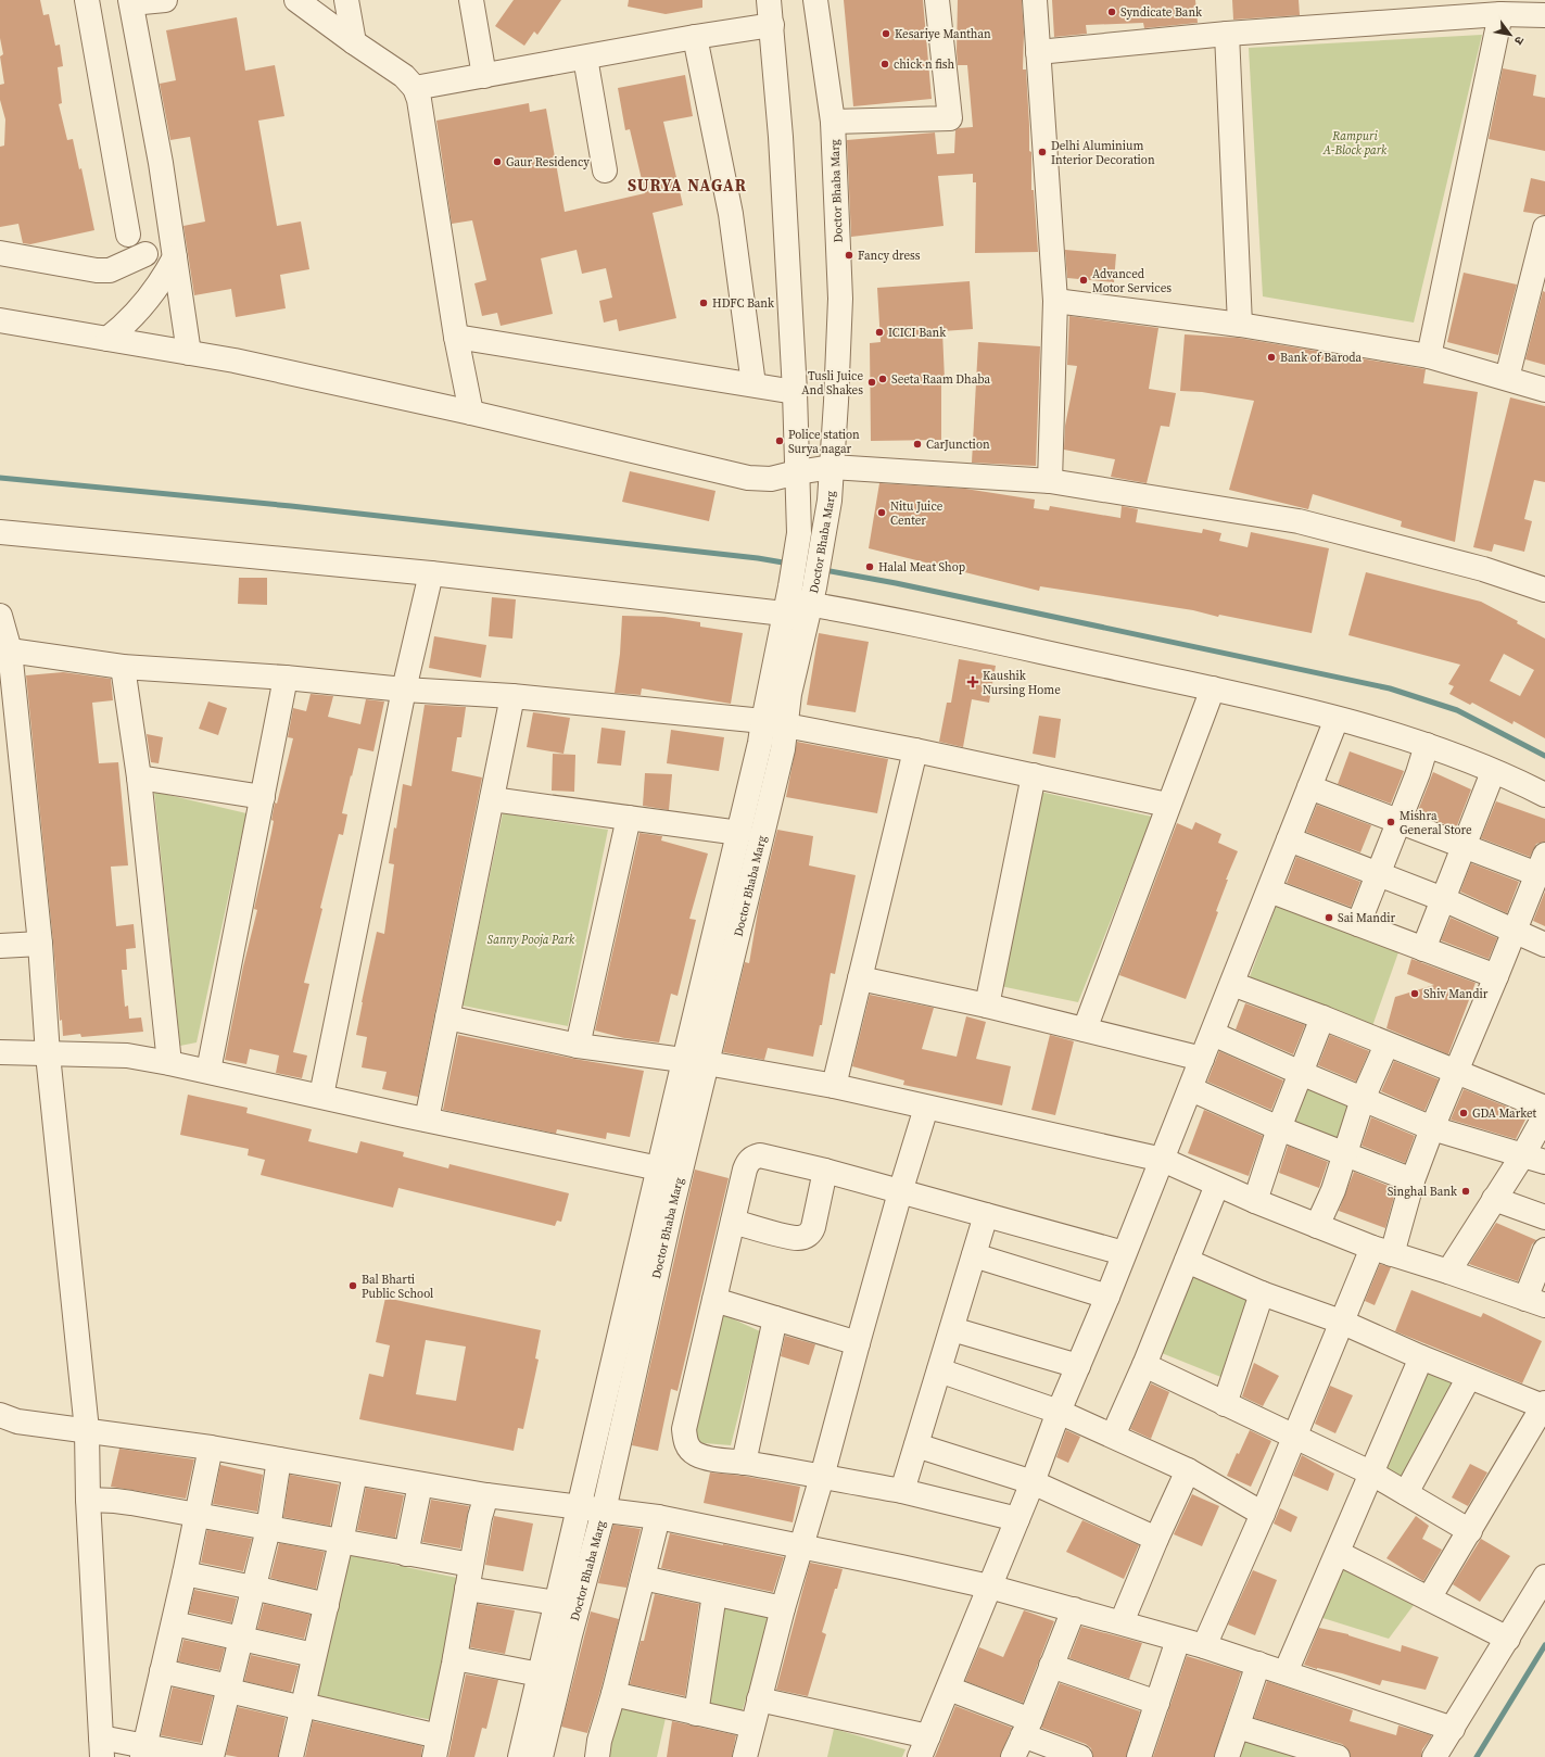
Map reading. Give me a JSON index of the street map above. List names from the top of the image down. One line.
{"streets":{"street":["Doctor Bhaba Marg"]},"districts":["SURYA NAGAR"],"parks":["Rampuri A-Block park","Sanny Pooja Park"],"places":{"other":["Syndicate Bank","Kesariye Manthan","chick n fish","Delhi Aluminium Interior Decoration","Gaur Residency","Fancy dress","Advanced Motor Services","HDFC Bank","ICICI Bank","Bank of Baroda","Seeta Raam Dhaba","Tusli Juice And Shakes","Police station Surya nagar","CarJunction","Nitu Juice Center","Halal Meat Shop","Mishra General Store","Sai Mandir","Shiv Mandir","GDA Market","Singhal Bank","Bal Bharti Public School"],"health":["Kaushik Nursing Home"]},"north":"bottom right"}
